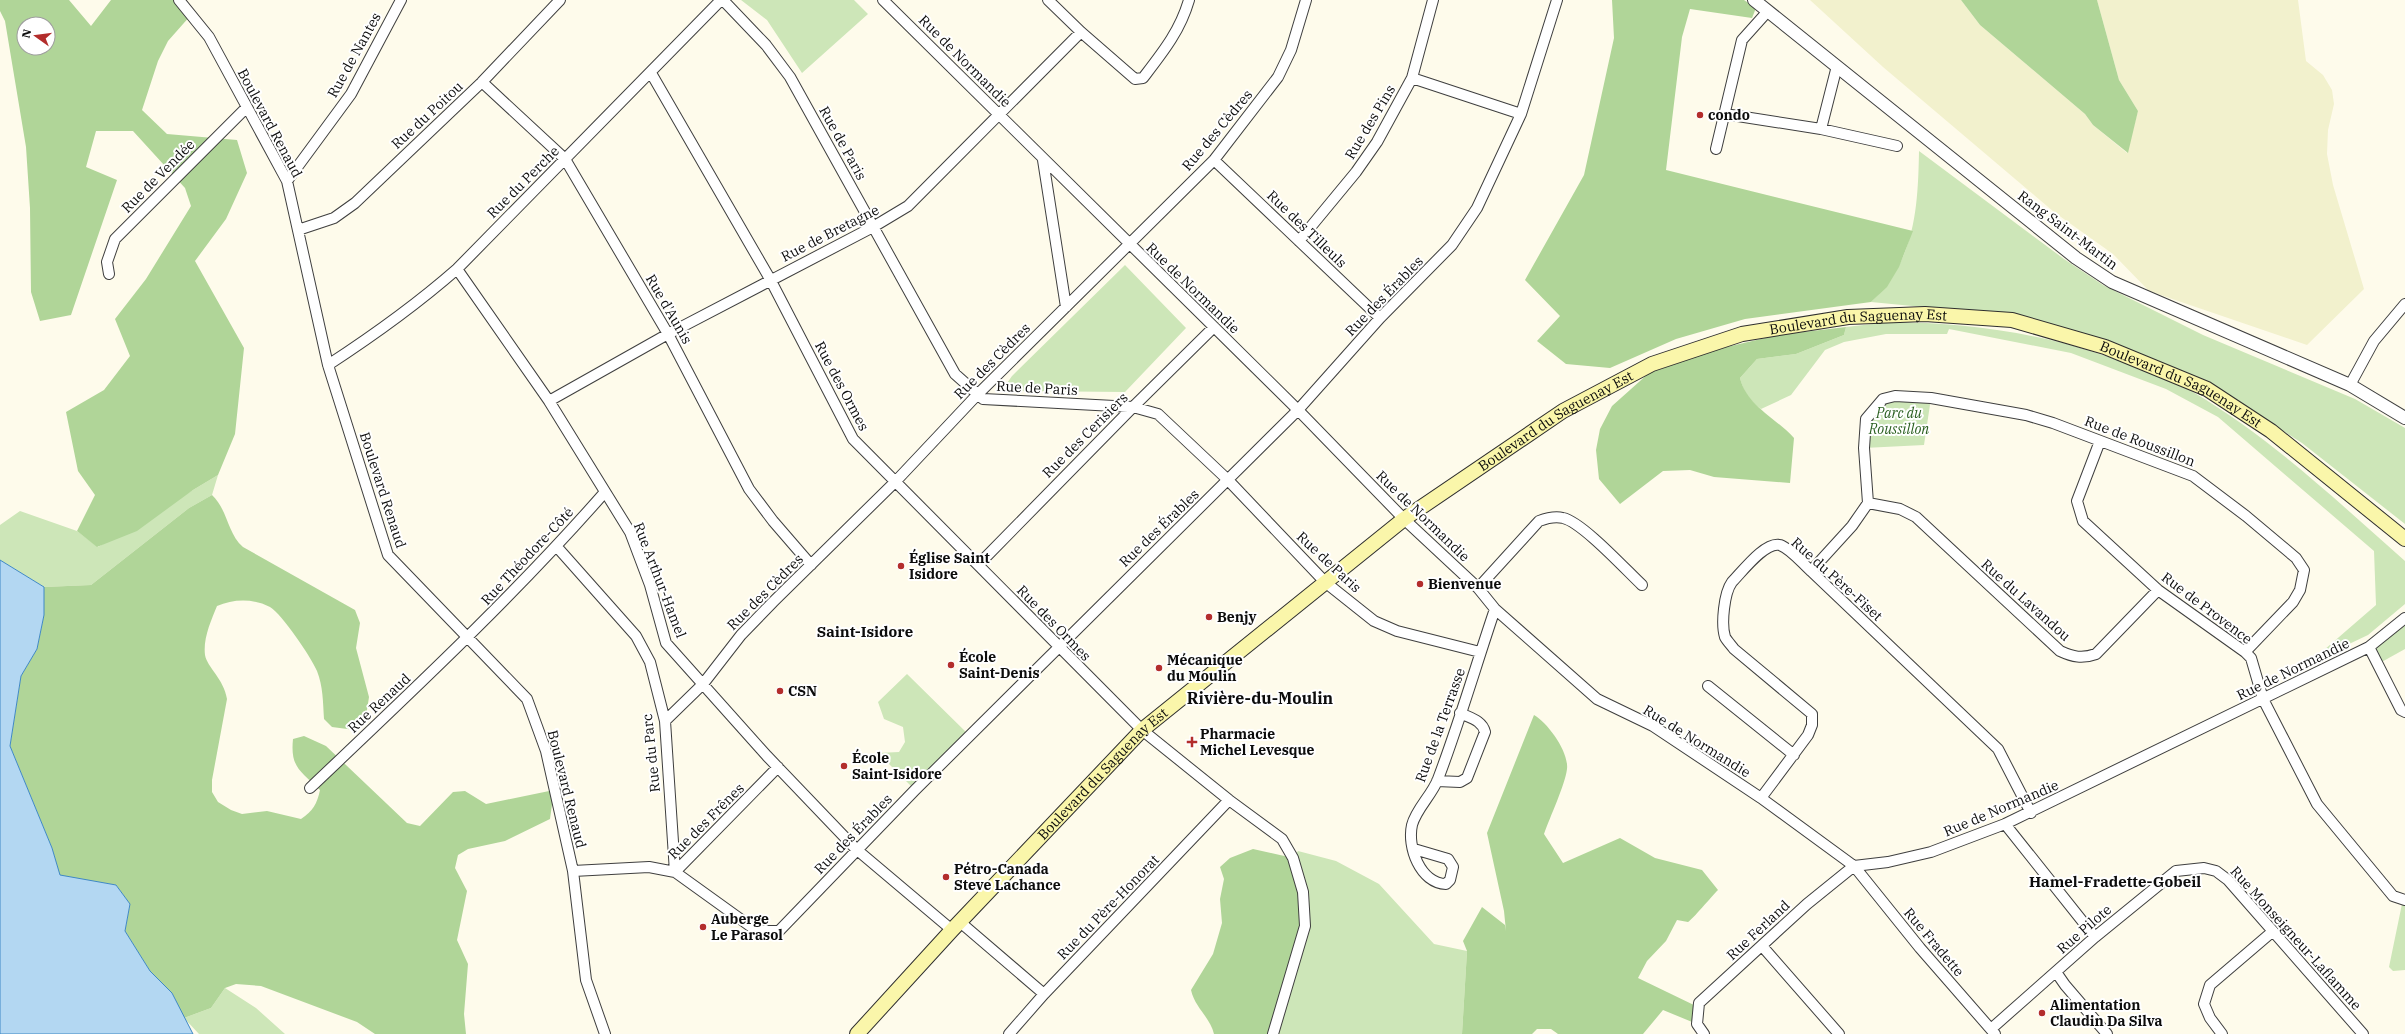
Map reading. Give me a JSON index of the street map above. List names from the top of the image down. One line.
{"streets":{"main road":["Boulevard du Saguenay Est"],"street":["Rue de Nantes","Rue de Normandie","Rue du Poitou","Rue des Pins","Boulevard Renaud","Rue des Cèdres","Rue de Paris","Rue de Vendée","Rue du Perche","Rue des Tilleuls","Rang Saint-Martin","Rue de Bretagne","Rue des Érables","Rue d'Aunis","Rue des Ormes","Rue des Cerisiers","Rue de Roussillon","Rue Théodore-Côté","Rue du Père-Fiset","Rue Arthur-Hamel","Rue du Lavandou","Rue de Provence","Rue Renaud","Rue de la Terrasse","Rue du Parc","Rue des Frênes","Rue du Père-Honorat","Rue Pilote","Rue Ferland","Rue Monseigneur-Laflamme","Rue Fradette"]},"crossings":[["Rue de Nantes","Boulevard Renaud"],["Rue de Normandie","Rue des Cèdres"],["Rue de Normandie","Rue de Bretagne"],["Rue de Normandie","Rue des Érables"],["Rue de Normandie","Boulevard du Saguenay Est"],["Rue de Normandie","Rue des Cerisiers"],["Rue de Normandie","Rue du Père-Fiset"],["Rue de Normandie","Rue de Provence"],["Rue de Normandie","Rue de la Terrasse"],["Rue de Normandie","Rue Ferland"],["Rue de Normandie","Rue Fradette"],["Rue du Poitou","Boulevard Renaud"],["Rue du Poitou","Rue d'Aunis"],["Rue des Pins","Rue des Tilleuls"],["Boulevard Renaud","Rue de Vendée"],["Boulevard Renaud","Rue du Perche"],["Boulevard Renaud","Rue Théodore-Côté"],["Boulevard Renaud","Rue Renaud"],["Boulevard Renaud","Rue des Frênes"],["Rue des Cèdres","Rue de Paris"],["Rue des Cèdres","Rue des Tilleuls"],["Rue des Cèdres","Rue d'Aunis"],["Rue des Cèdres","Rue des Ormes"],["Rue des Cèdres","Rue Arthur-Hamel"],["Rue des Cèdres","Rue du Parc"],["Rue de Paris","Rue du Perche"],["Rue de Paris","Rue de Bretagne"],["Rue de Paris","Rue des Érables"],["Rue de Paris","Boulevard du Saguenay Est"],["Rue de Paris","Rue des Cerisiers"],["Rue de Paris","Rue de la Terrasse"],["Rue du Perche","Rue d'Aunis"],["Rue du Perche","Rue des Ormes"],["Rue du Perche","Rue Arthur-Hamel"],["Rue des Tilleuls","Rue des Érables"],["Rue de Bretagne","Rue d'Aunis"],["Rue de Bretagne","Rue des Ormes"],["Rue de Bretagne","Rue Arthur-Hamel"],["Rue des Érables","Rue des Ormes"],["Rue des Érables","Rue Arthur-Hamel"],["Rue des Érables","Rue du Parc"],["Rue des Érables","Rue des Frênes"],["Boulevard du Saguenay Est","Rue des Ormes"],["Boulevard du Saguenay Est","Rue Arthur-Hamel"],["Rue des Ormes","Rue des Cerisiers"],["Rue des Ormes","Rue du Père-Honorat"],["Rue de Roussillon","Rue du Lavandou"],["Rue de Roussillon","Rue de Provence"],["Rue Théodore-Côté","Rue Arthur-Hamel"],["Rue Théodore-Côté","Rue Renaud"],["Rue Théodore-Côté","Rue du Parc"],["Rue Arthur-Hamel","Rue des Frênes"],["Rue Arthur-Hamel","Rue du Père-Honorat"],["Rue du Lavandou","Rue de Provence"],["Rue du Parc","Rue des Frênes"],["Rue Pilote","Rue Monseigneur-Laflamme"],["Rue Pilote","Rue Fradette"],["Rue Ferland","Rue Fradette"]],"districts":["Saint-Isidore","Rivière-du-Moulin","Hamel-Fradette-Gobeil"],"parks":["Parc du Roussillon"],"places":{"other":["condo","Église Saint Isidore","Bienvenue","Benjy","École Saint-Denis","Mécanique du Moulin","CSN","École Saint-Isidore","Pétro-Canada Steve Lachance","Auberge Le Parasol","Alimentation Claudin Da Silva"],"health":["Pharmacie Michel Levesque"]},"north":"left"}
